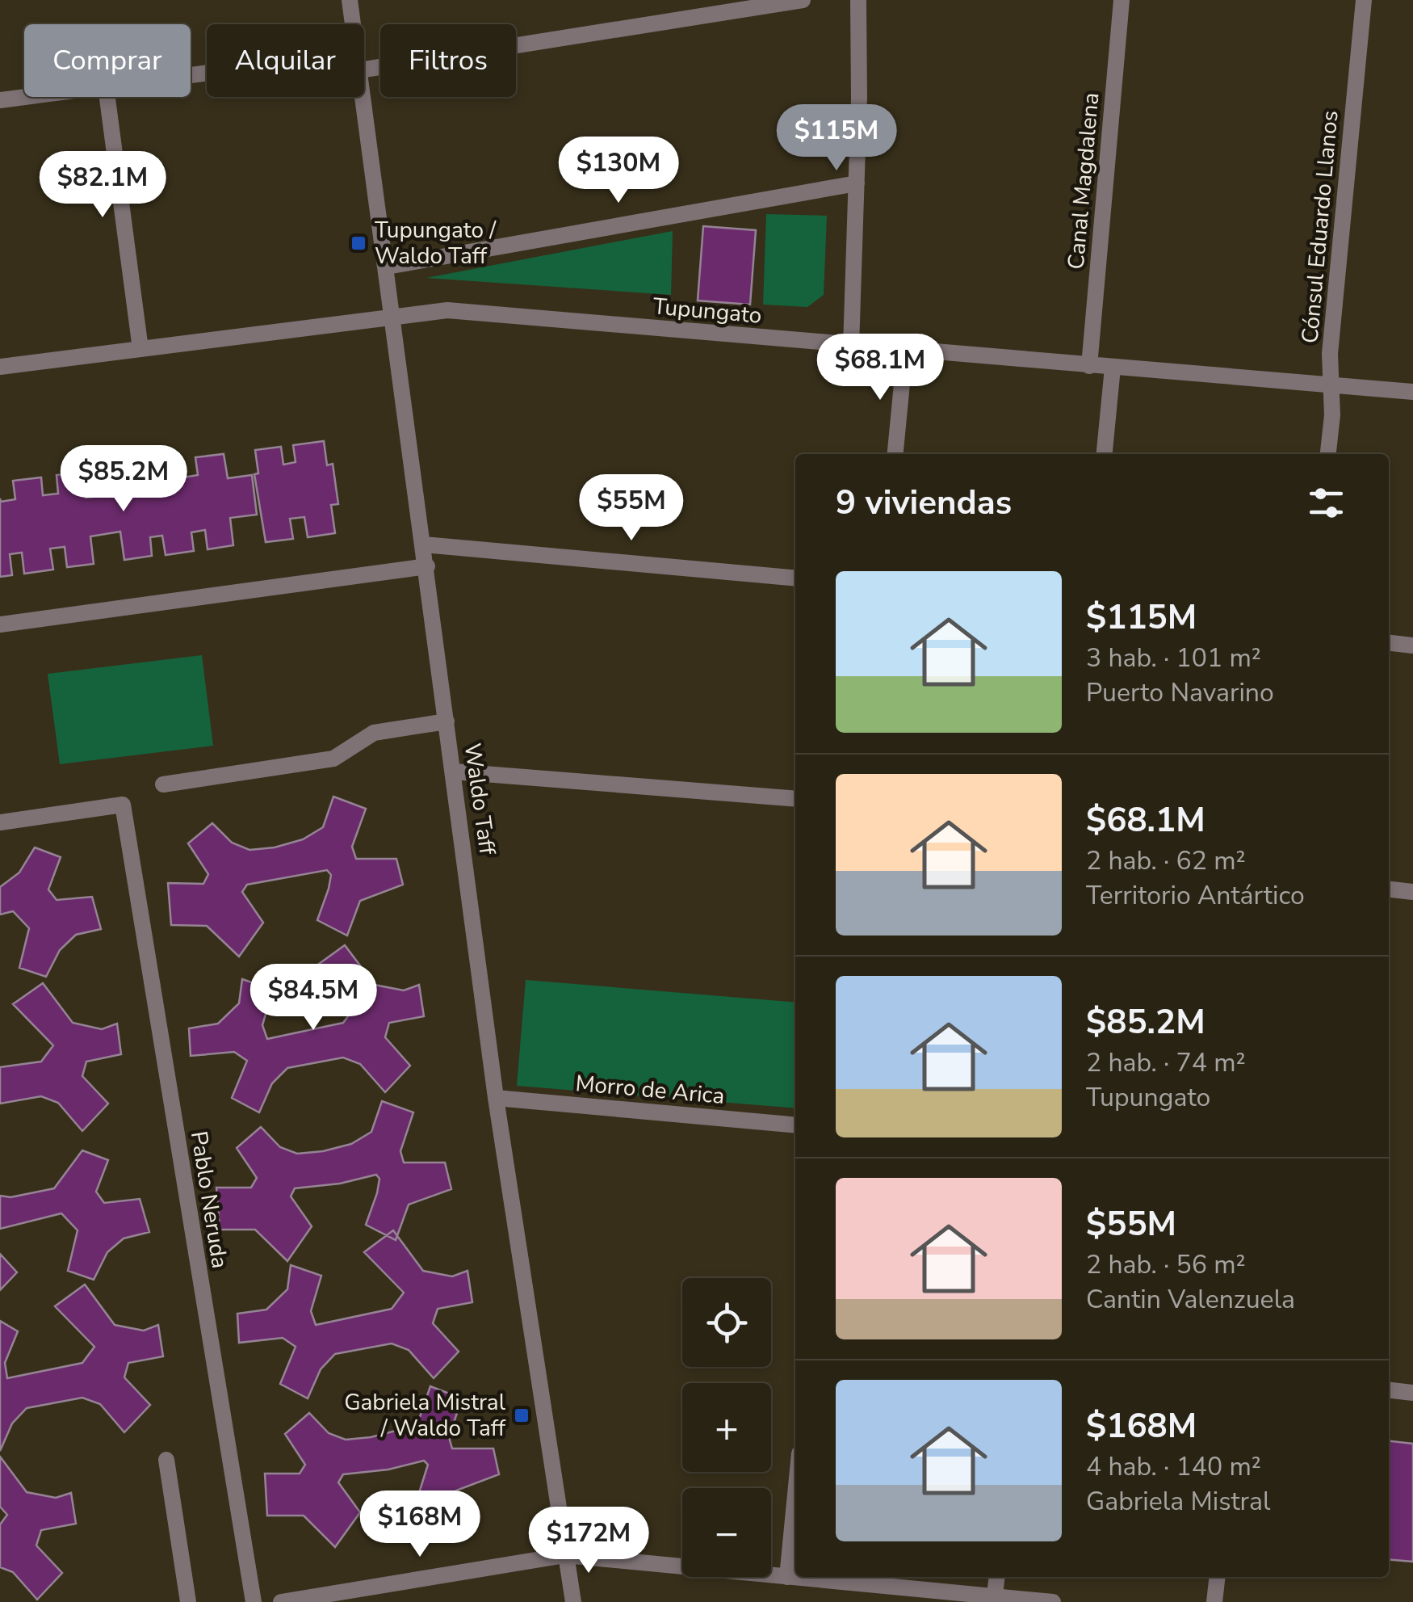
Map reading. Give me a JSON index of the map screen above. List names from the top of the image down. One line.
{"streets":{"street":["Canal Magdalena","Cónsul Eduardo Llanos","Tupungato","Waldo Taff","Morro de Arica","Pablo Neruda"]},"crossings":[["Canal Magdalena","Tupungato"],["Cónsul Eduardo Llanos","Tupungato"],["Tupungato","Waldo Taff"],["Waldo Taff","Morro de Arica"]],"places":{"transit":["Tupungato / Waldo Taff","Gabriela Mistral / Waldo Taff"]},"page":{"chip":["Comprar","Alquilar","Filtros"],"price":["$115M","$130M","$82.1M","$68.1M","$85.2M","$55M","$84.5M","$168M","$172M"],"heading":"9 viviendas","list":[{"name":"$115M","note":"3 hab. · 101 m² · Puerto Navarino"},{"name":"$68.1M","note":"2 hab. · 62 m² · Territorio Antártico"},{"name":"$85.2M","note":"2 hab. · 74 m² · Tupungato"},{"name":"$55M","note":"2 hab. · 56 m² · Cantin Valenzuela"},{"name":"$168M","note":"4 hab. · 140 m² · Gabriela Mistral"}],"map_buttons":["+","−"]}}
